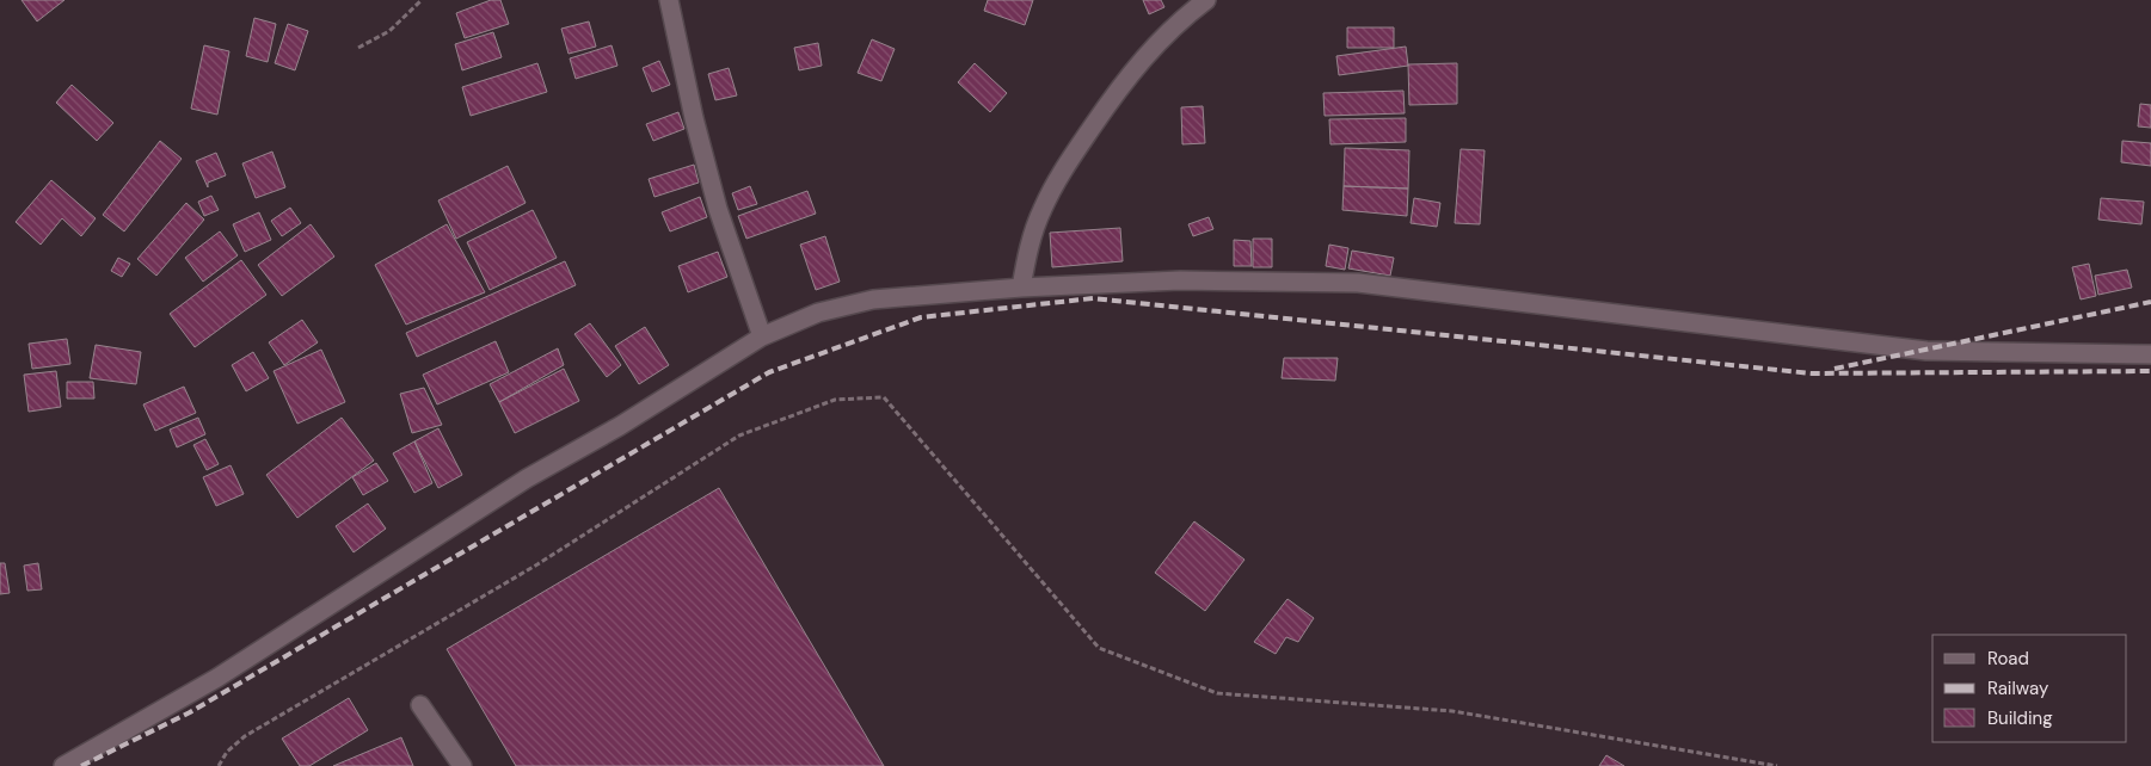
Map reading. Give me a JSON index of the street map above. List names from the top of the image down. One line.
{"legend":["Road","Railway","Building"]}
